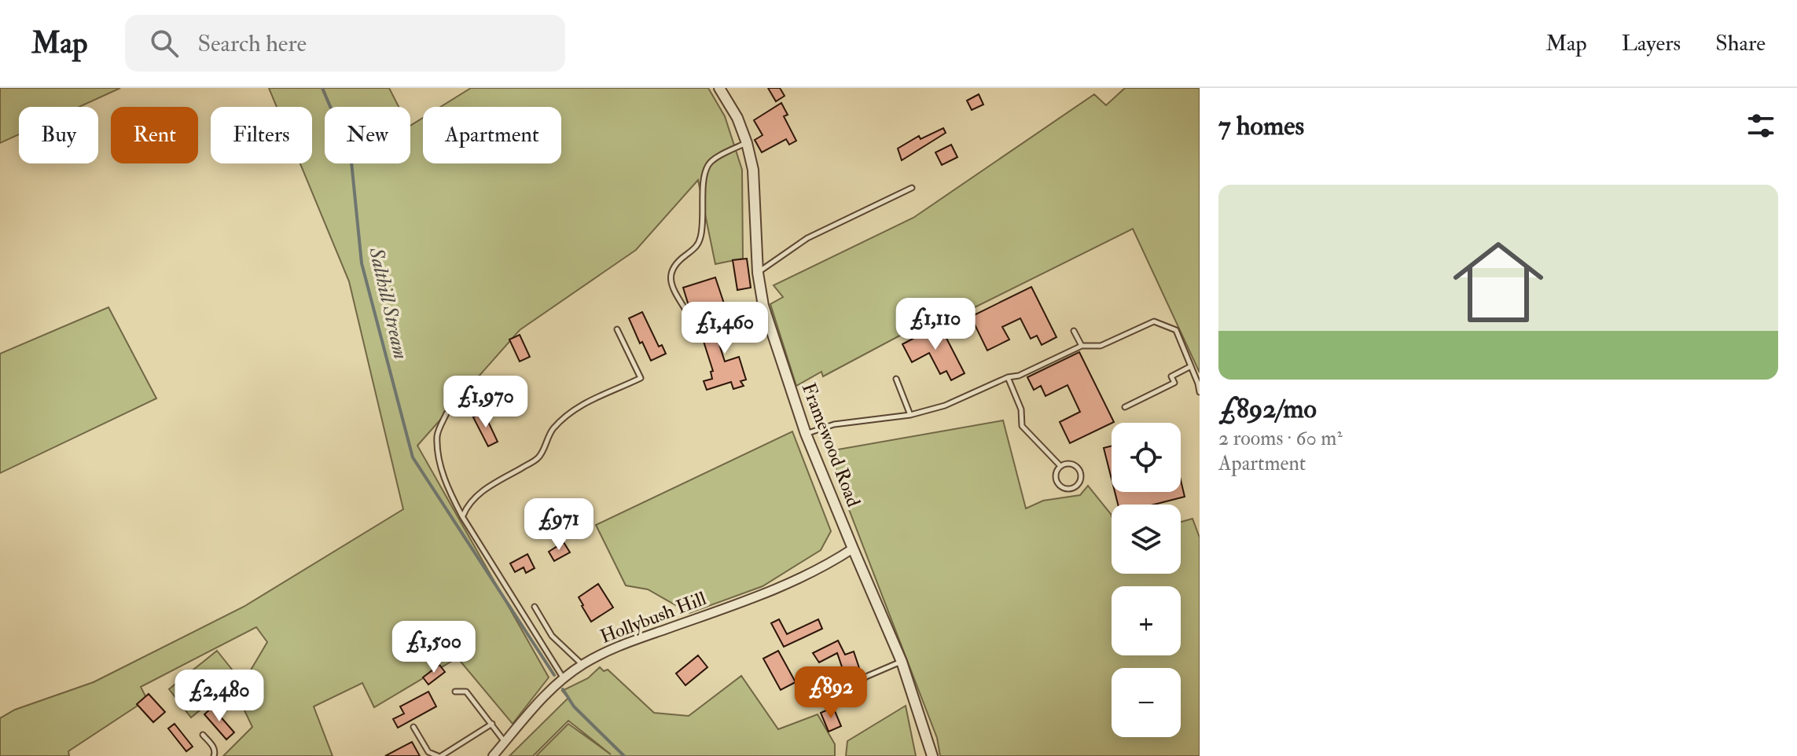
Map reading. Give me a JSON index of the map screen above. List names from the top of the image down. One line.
{"streets":{"street":["Framewood Road","Hollybush Hill"]},"crossings":[["Framewood Road","Hollybush Hill"]],"water":["Salthill Stream"],"page":{"header":"Map","search":"Search here","nav":["Map","Layers","Share"],"heading":"7 homes","chip":["Buy","Rent","Filters","New","Apartment"],"list":[{"name":"£892/mo","note":"2 rooms · 60 m² · Apartment"}],"price":["£1,110","£1,460","£1,970","£971","£1,500","£892","£2,480"],"map_buttons":["+","−"]}}
